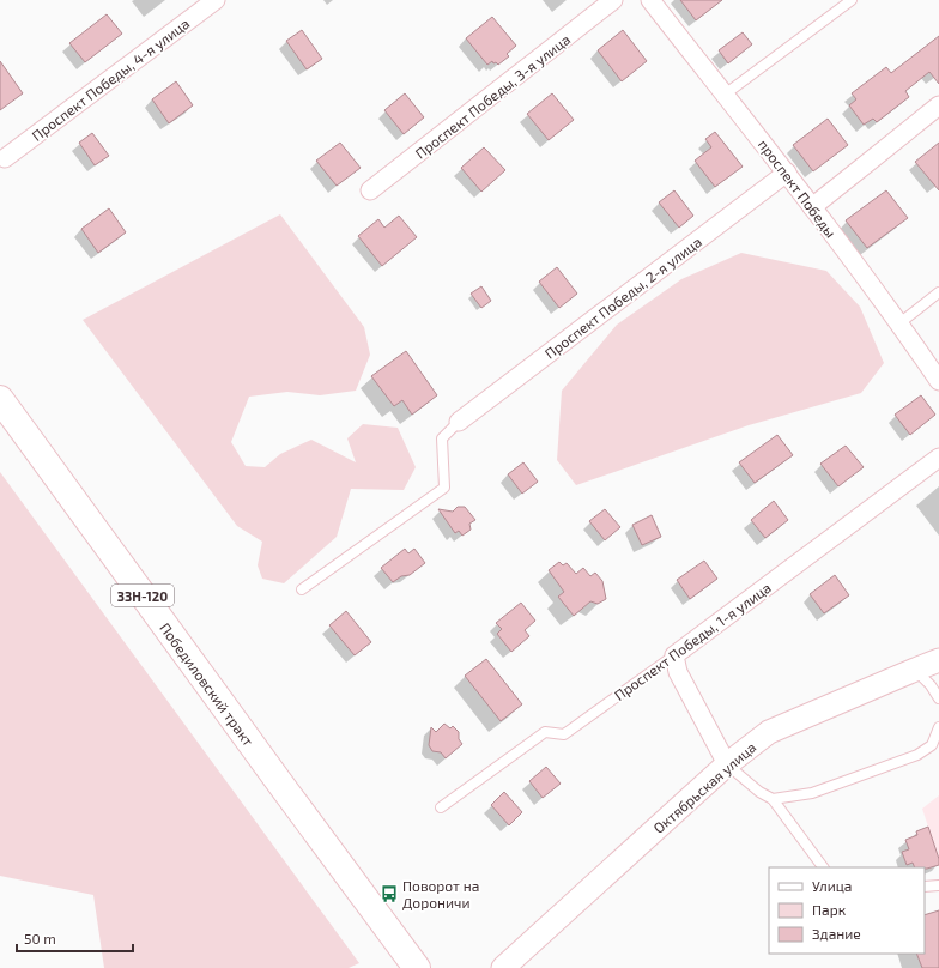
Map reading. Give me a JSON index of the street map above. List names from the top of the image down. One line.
{"streets":{"main road":["33Н-120","Победиловский тракт"],"street":["Проспект Победы, 4-я улица","Проспект Победы, 3-я улица","проспект Победы","Проспект Победы, 2-я улица","Проспект Победы, 1-я улица","Октябрьская улица"]},"crossings":[["проспект Победы","Проспект Победы, 2-я улица"]],"places":{"bus stop":["Поворот на Дороничи"]},"legend":["Улица","Парк","Здание"],"scale_bar":"50 m"}
